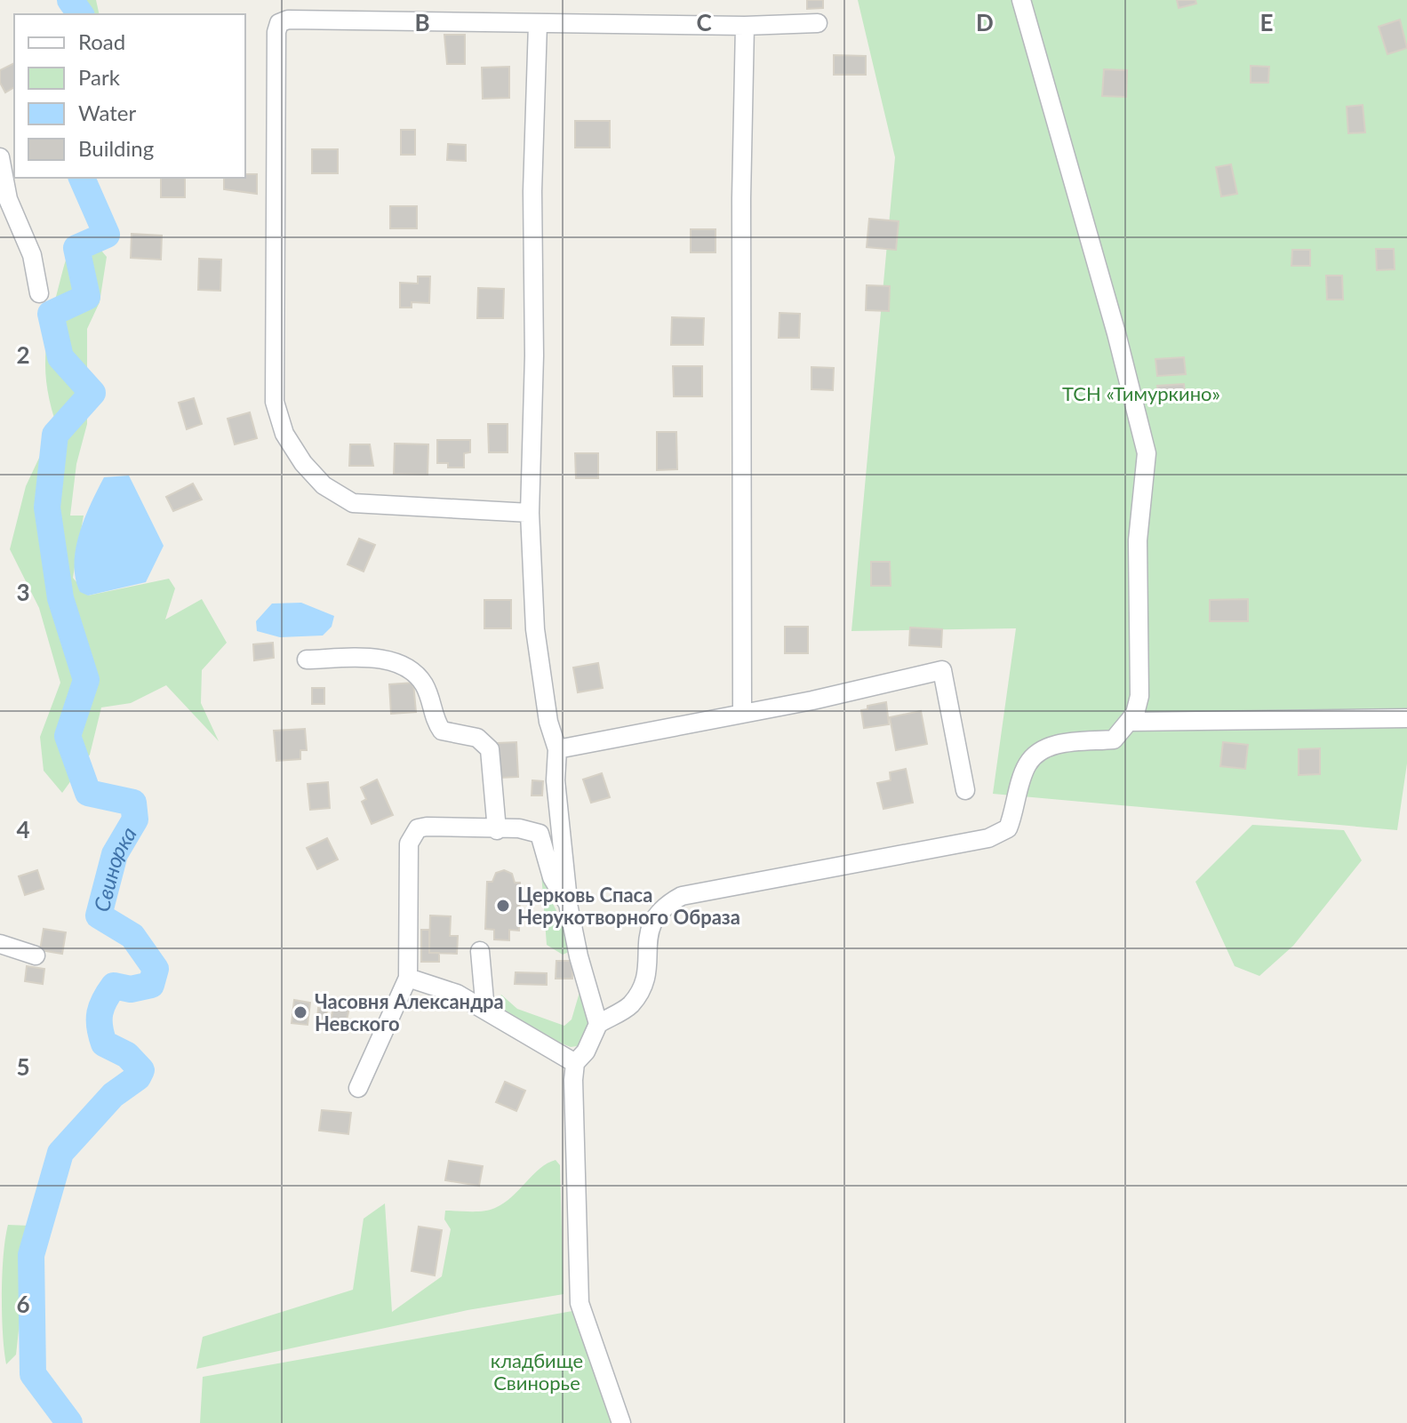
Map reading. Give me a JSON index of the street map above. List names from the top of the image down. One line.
{"water":["Свинорка"],"parks":["ТСН «Тимуркино»","кладбище Свинорье"],"places":["Церковь Спаса Нерукотворного Образа","Часовня Александра Невского"],"legend":["Road","Park","Water","Building"],"grid":{"columns":["B","C","D","E"],"rows":["2","3","4","5","6"]}}
